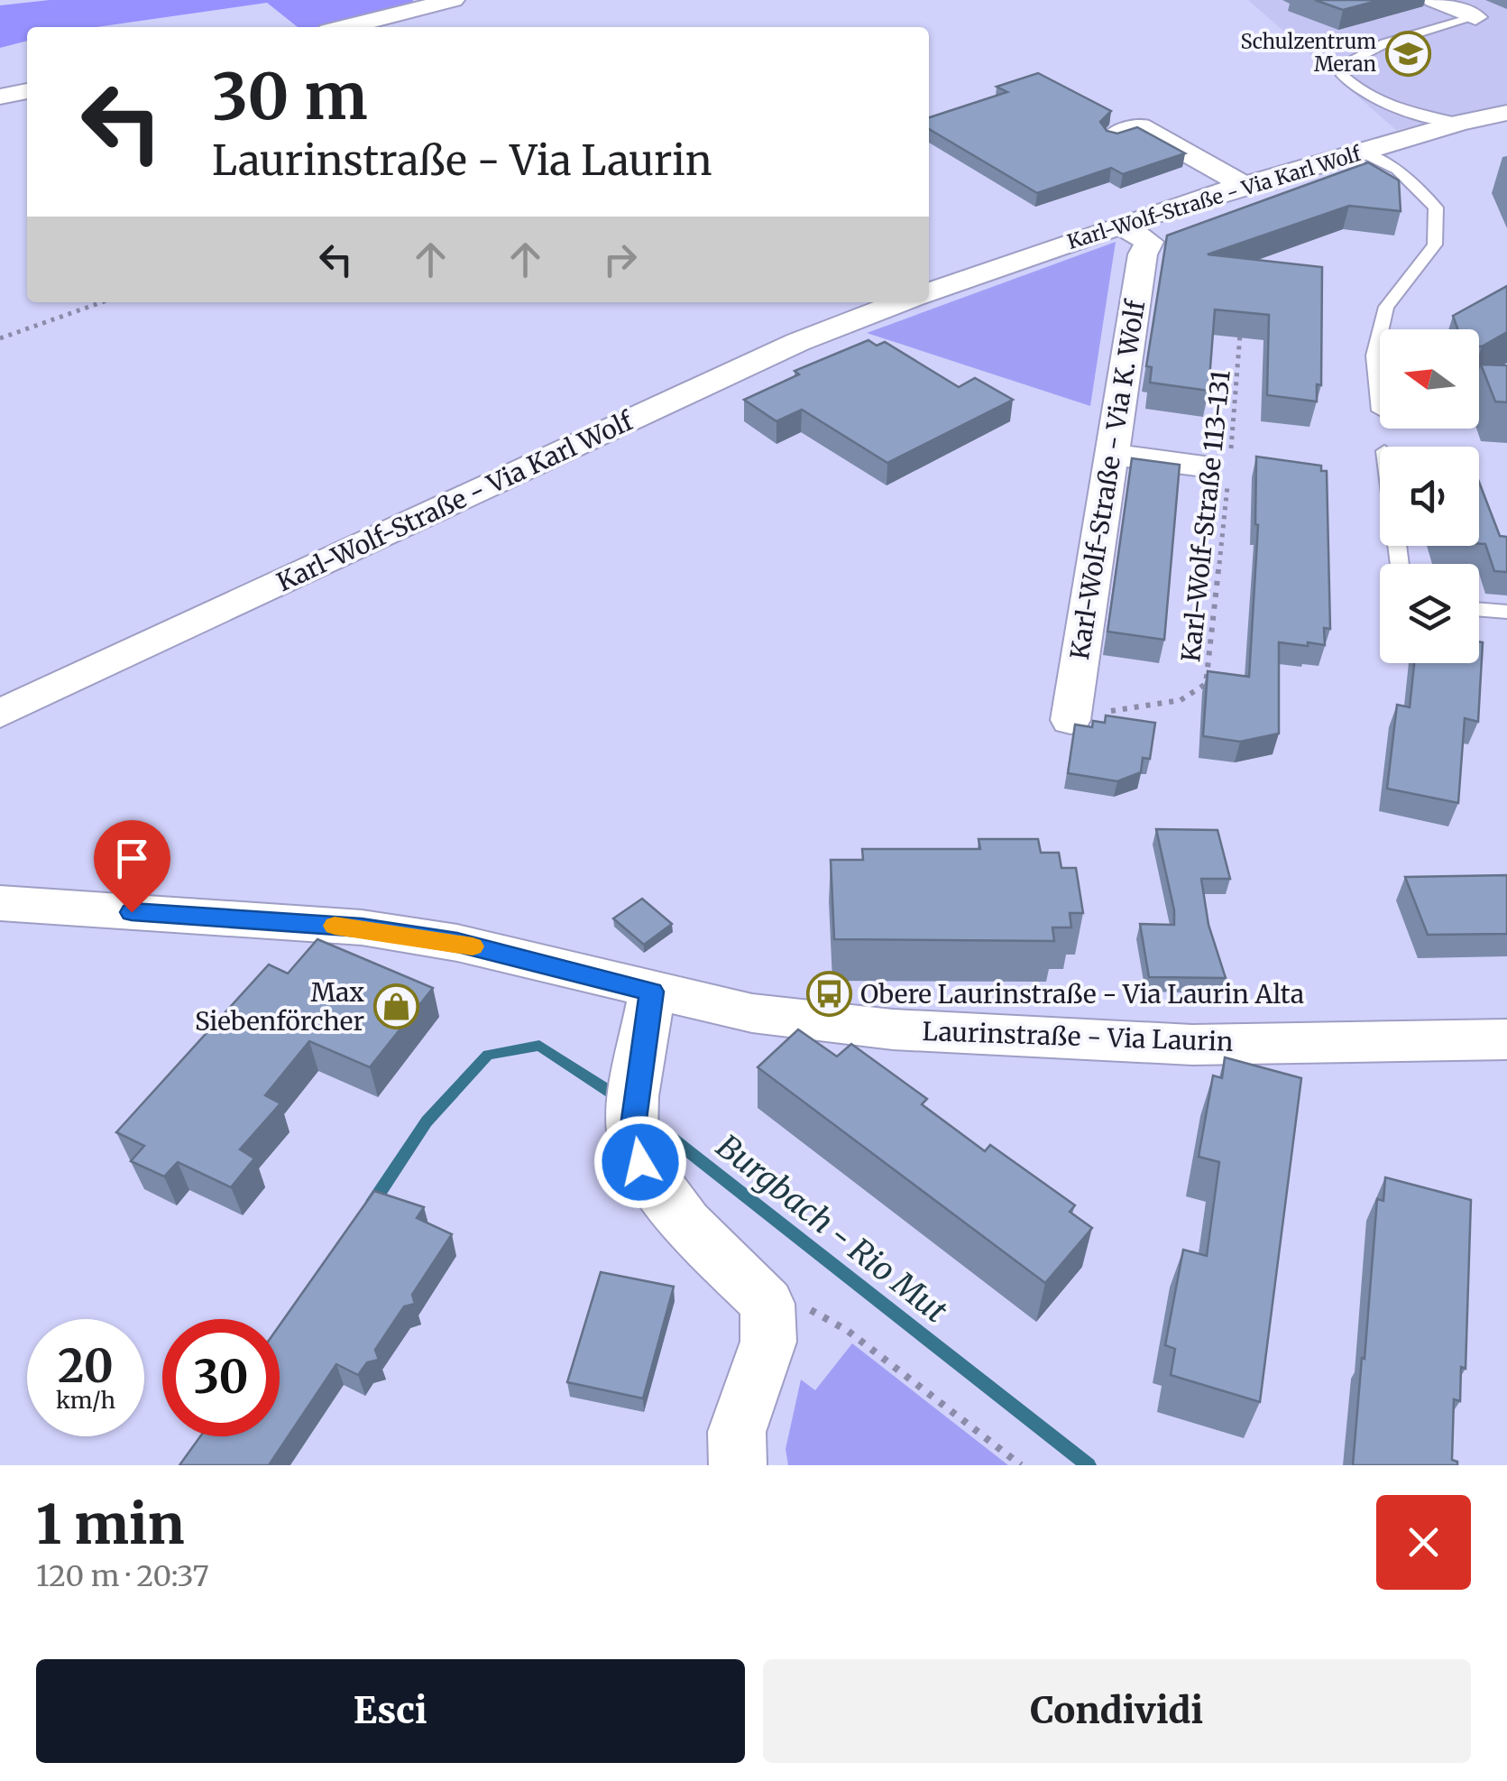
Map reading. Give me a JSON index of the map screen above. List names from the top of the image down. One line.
{"streets":{"street":["Karl-Wolf-Straße - Via Karl Wolf","Karl-Wolf-Straße - Via K. Wolf","Laurinstraße - Via Laurin"],"path":["Karl-Wolf-Straße 113-131"]},"crossings":[["Karl-Wolf-Straße - Via Karl Wolf","Karl-Wolf-Straße - Via K. Wolf"],["Karl-Wolf-Straße - Via K. Wolf","Karl-Wolf-Straße 113-131"]],"water":["Burgbach - Rio Mut"],"places":{"school or university":["Schulzentrum Meran"],"bus stop":["Obere Laurinstraße - Via Laurin Alta"],"shop":["Max Siebenförcher"]},"north":"left","page":{"turn":["30 m","Laurinstraße - Via Laurin"],"speed":"20 km/h","limit":"30","heading":["1 min","120 m · 20:37"],"buttons":["Esci","Condividi"]}}
